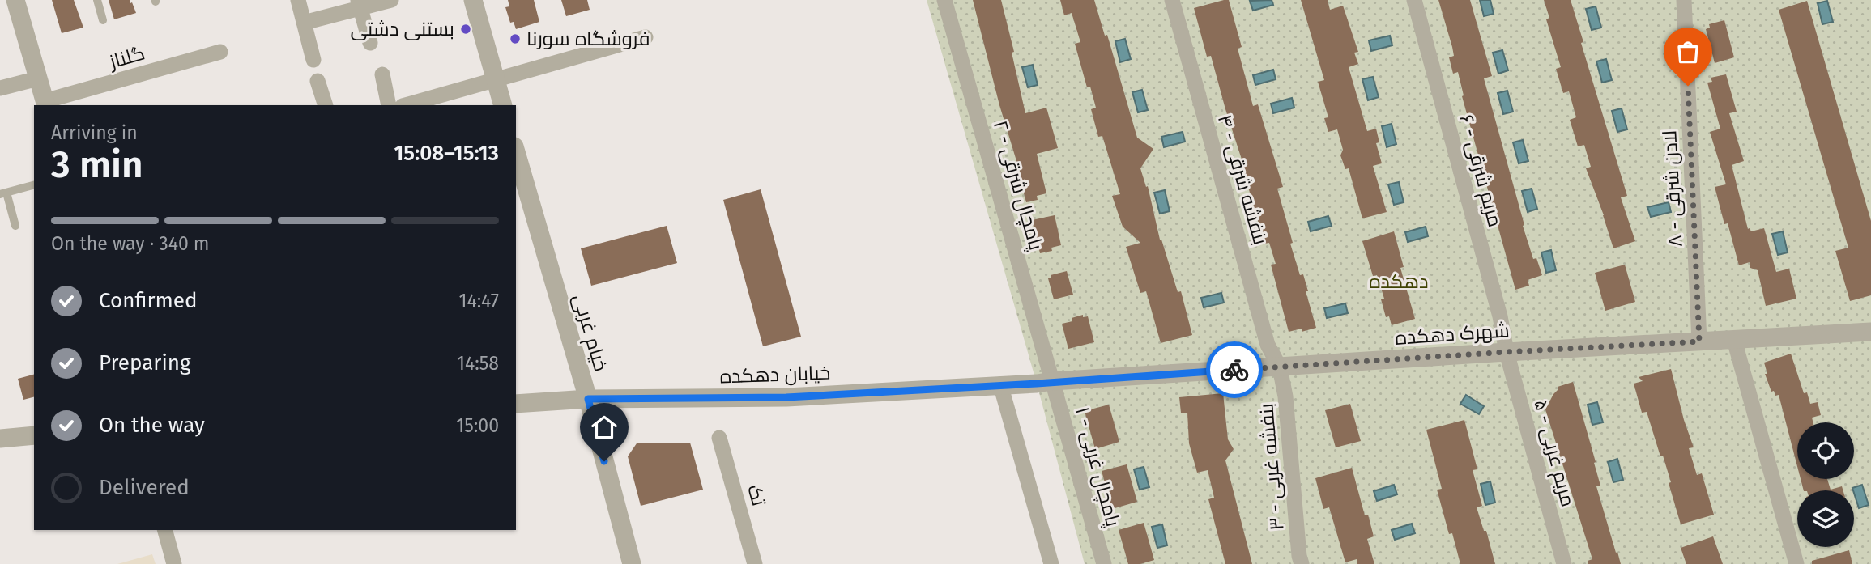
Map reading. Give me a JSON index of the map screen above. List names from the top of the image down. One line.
{"streets":{"street":["گلناز","مریم شرقی - ۶","بنفشه شرقی - ۴","پامچال شرقی - ۲","لادن شرقی - ۸","خیام غربی","شهرک دهکده","خیابان دهکده","مریم غربی - ۵","پامچال غربی - ۱","بنفشه غربی - ۳","تک"]},"crossings":[["مریم شرقی - ۶","شهرک دهکده"],["مریم شرقی - ۶","مریم غربی - ۵"],["بنفشه شرقی - ۴","شهرک دهکده"],["بنفشه شرقی - ۴","بنفشه غربی - ۳"],["پامچال شرقی - ۲","شهرک دهکده"],["پامچال شرقی - ۲","خیابان دهکده"],["پامچال شرقی - ۲","پامچال غربی - ۱"],["لادن شرقی - ۸","شهرک دهکده"],["خیام غربی","خیابان دهکده"],["شهرک دهکده","خیابان دهکده"],["شهرک دهکده","مریم غربی - ۵"],["شهرک دهکده","پامچال غربی - ۱"],["شهرک دهکده","بنفشه غربی - ۳"],["خیابان دهکده","پامچال غربی - ۱"]],"parks":["دهکده"],"places":["بستنی دشتی","فروشگاه سورنا"],"page":{"heading":["3 min","Arriving in","15:08–15:13"],"bar":"On the way · 340 m","list":[["Confirmed","14:47"],["Preparing","14:58"],["On the way","15:00"],"Delivered"]}}
